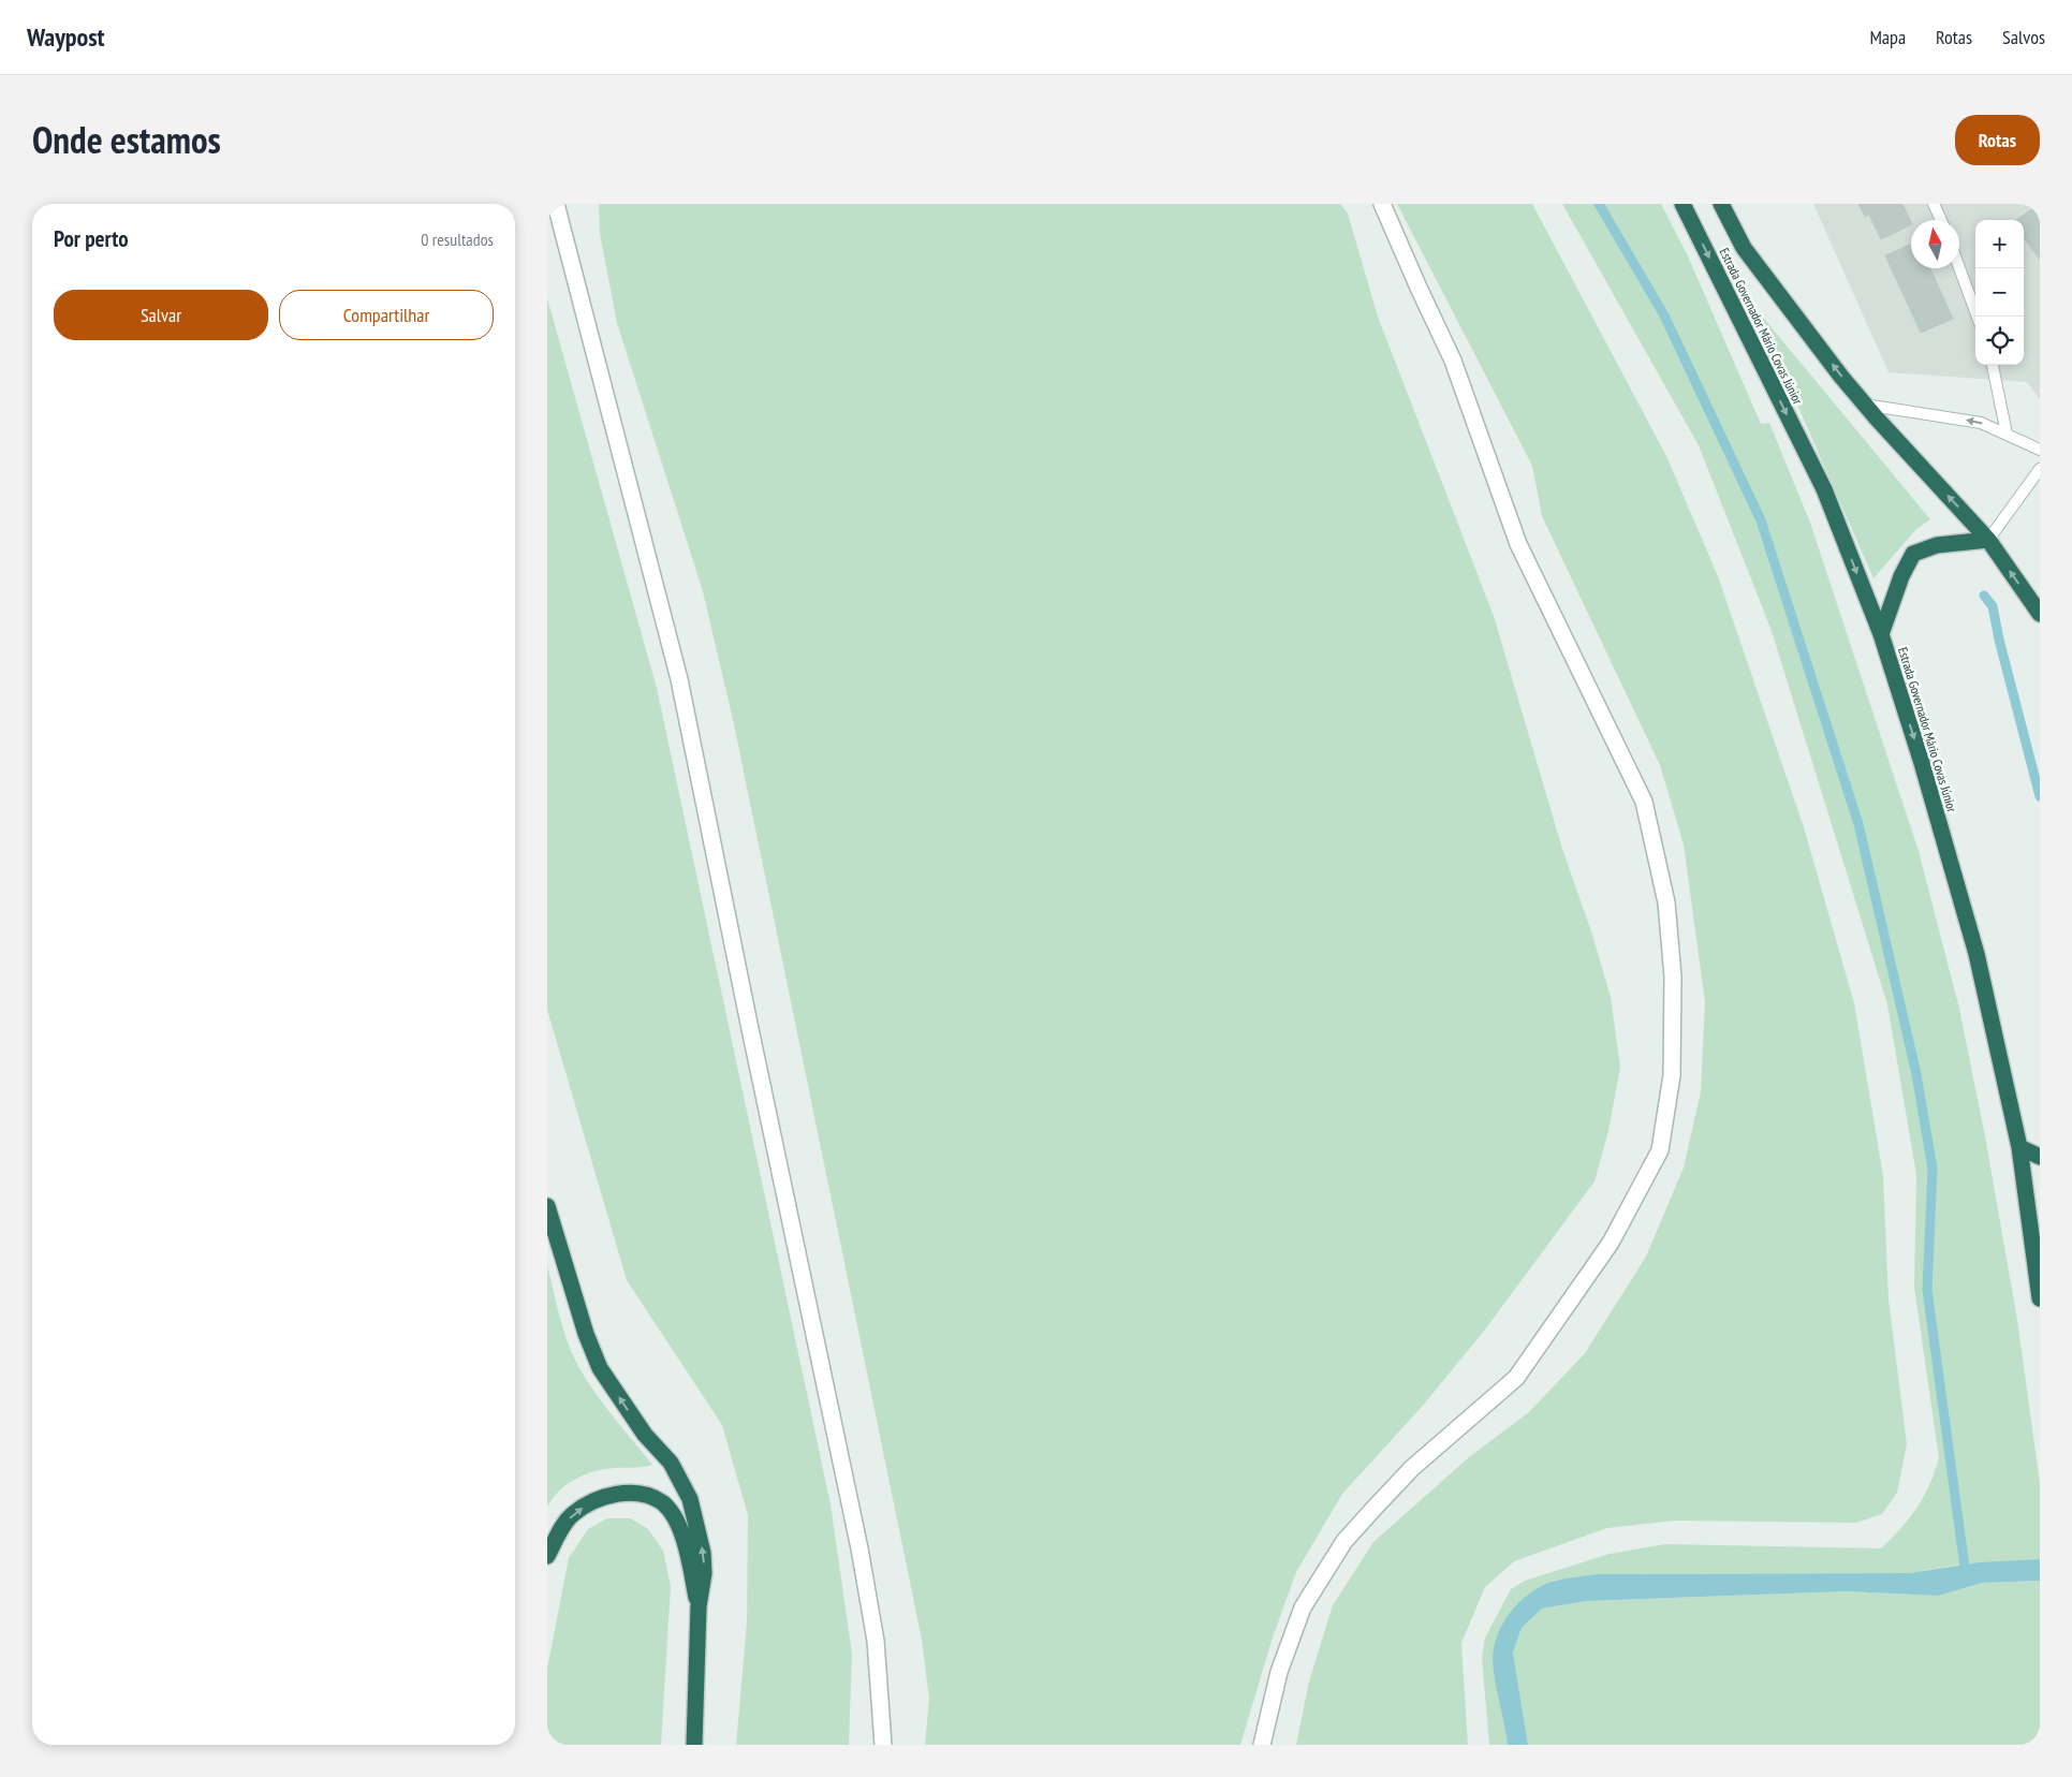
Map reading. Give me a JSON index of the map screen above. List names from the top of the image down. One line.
{"streets":{"highway":["Estrada Governador Mário Covas Júnior"]},"north":"top","page":{"header":"Waypost","nav":["Mapa","Rotas","Salvos"],"title":"Onde estamos","buttons":["Rotas",["Salvar","Compartilhar"]],"heading":["Por perto","0 resultados"],"map_buttons":["+","−"]}}
